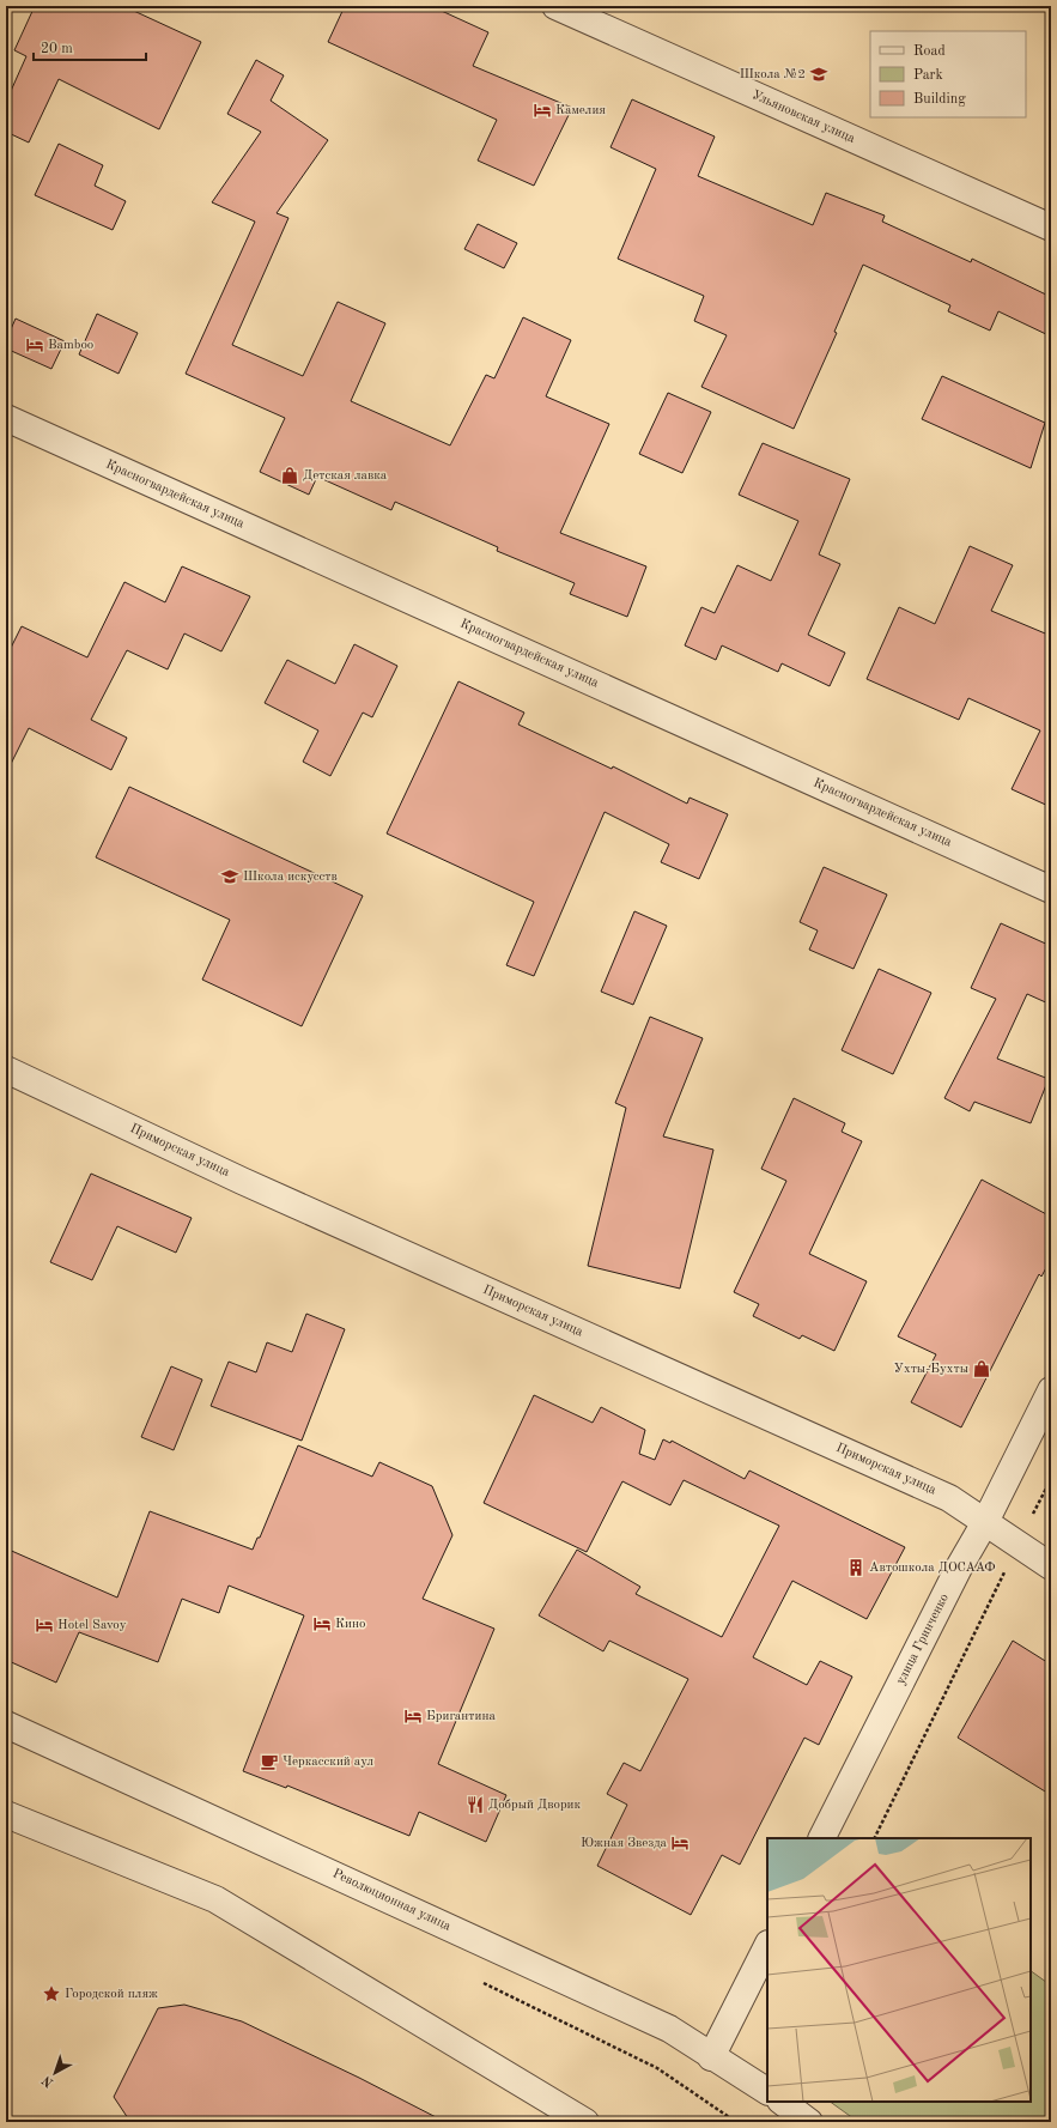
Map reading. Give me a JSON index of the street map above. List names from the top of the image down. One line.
{"streets":{"street":["Ульяновская улица","Красногвардейская улица","Приморская улица","улица Гринченко","Революционная улица"]},"crossings":[["Приморская улица","улица Гринченко"]],"places":{"school or university":["Школа №2","Школа искусств"],"hotel":["Камелия","Bamboo","Кино","Hotel Savoy","Бригантина","Южная Звезда"],"shop":["Детская лавка","Ухты-Бухты"],"building":["Автошкола ДОСААФ"],"cafe":["Черкасский аул"],"restaurant":["Добрый Дворик"],"place":["Городской пляж"]},"legend":["Road","Park","Building"],"scale_bar":"20 m","north":"bottom left"}
